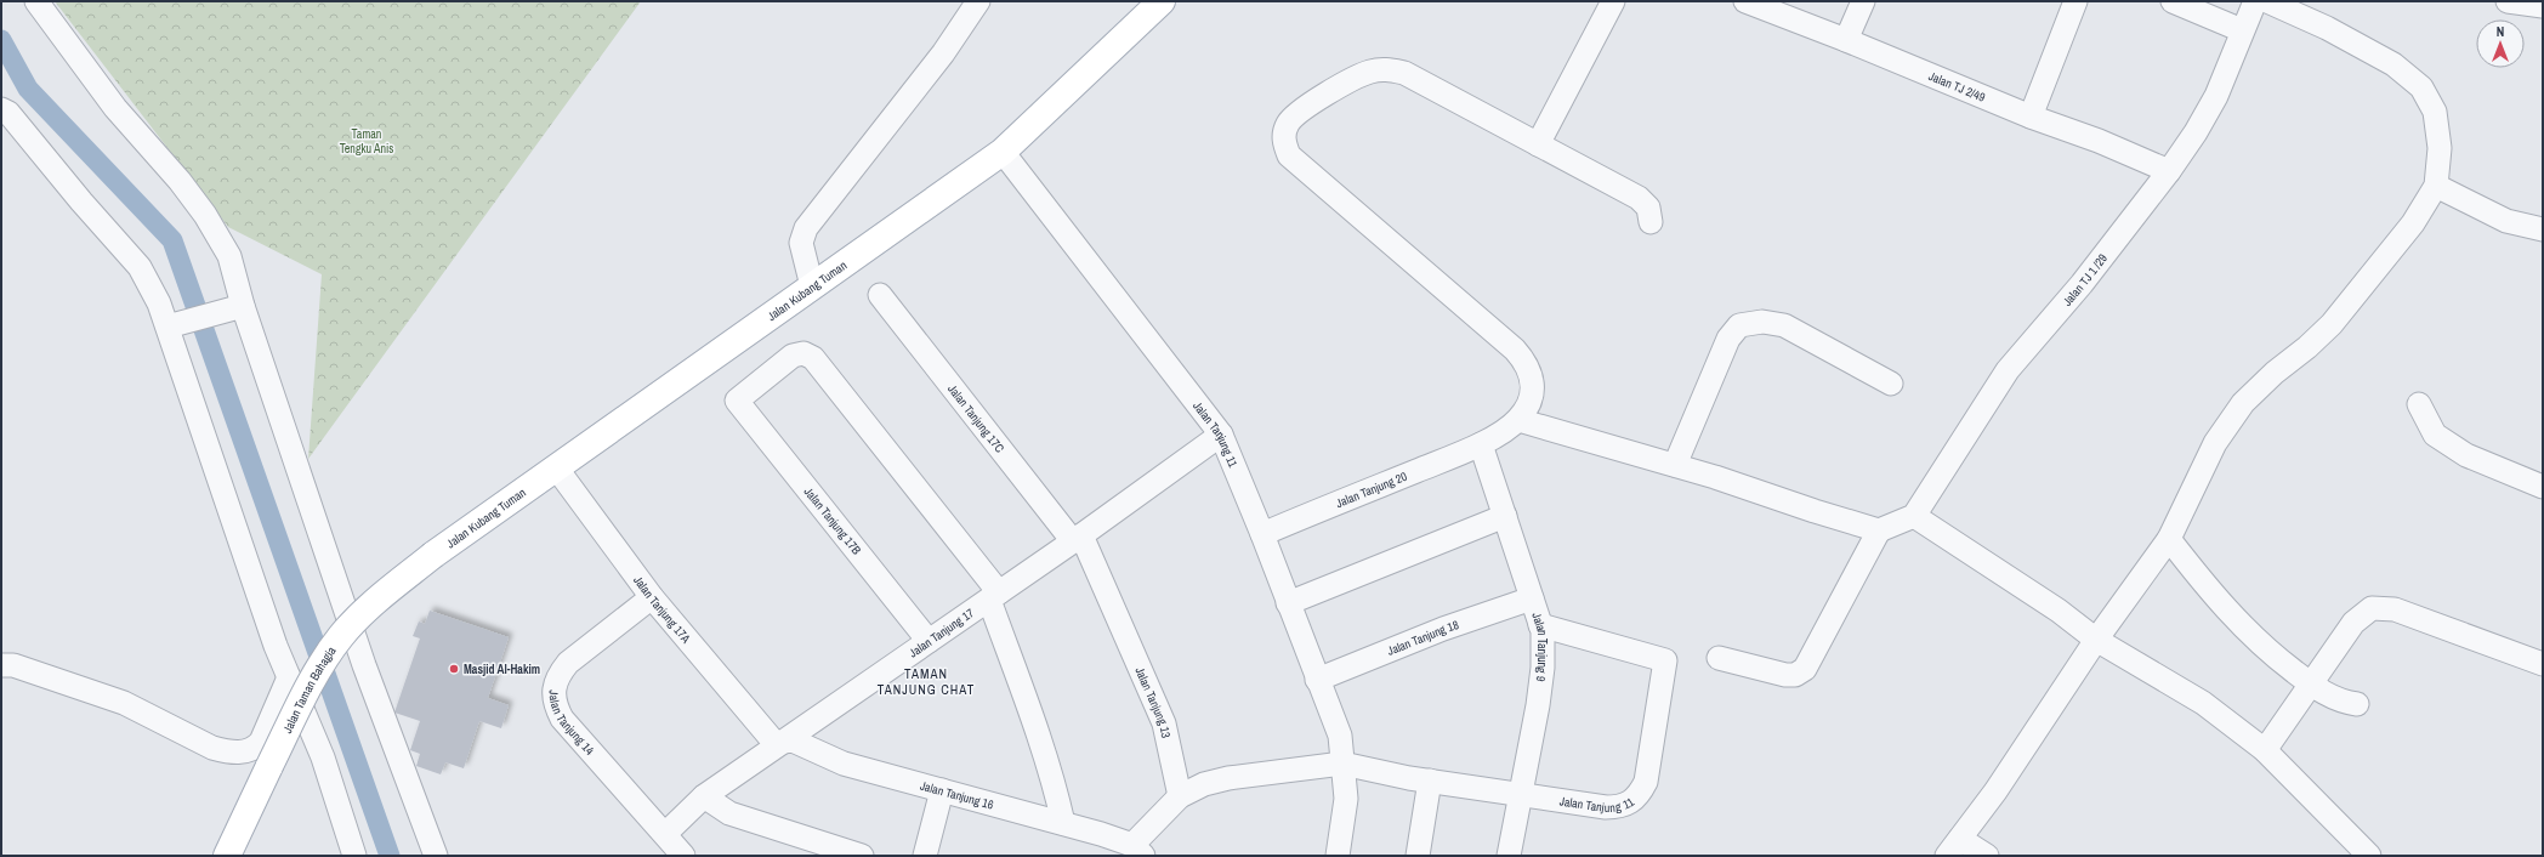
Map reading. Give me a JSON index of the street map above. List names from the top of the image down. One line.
{"streets":{"main road":["Jalan Kubang Tuman","Jalan Taman Bahagia"],"street":["Jalan TJ 2/49","Jalan TJ 1 /29","Jalan Tanjung 17C","Jalan Tanjung 11","Jalan Tanjung 20","Jalan Tanjung 17B","Jalan Tanjung 17A","Jalan Tanjung 17","Jalan Tanjung 18","Jalan Tanjung 9","Jalan Tanjung 13","Jalan Tanjung 14","Jalan Tanjung 16"]},"crossings":[["Jalan TJ 2/49","Jalan TJ 1 /29"],["Jalan Kubang Tuman","Jalan Tanjung 11"],["Jalan Kubang Tuman","Jalan Tanjung 17A"],["Jalan Kubang Tuman","Jalan Taman Bahagia"],["Jalan Tanjung 17C","Jalan Tanjung 17"],["Jalan Tanjung 17C","Jalan Tanjung 13"],["Jalan Tanjung 11","Jalan Tanjung 20"],["Jalan Tanjung 11","Jalan Tanjung 17"],["Jalan Tanjung 11","Jalan Tanjung 18"],["Jalan Tanjung 11","Jalan Tanjung 9"],["Jalan Tanjung 20","Jalan Tanjung 9"],["Jalan Tanjung 17B","Jalan Tanjung 17"],["Jalan Tanjung 17A","Jalan Tanjung 17"],["Jalan Tanjung 17A","Jalan Tanjung 14"],["Jalan Tanjung 17A","Jalan Tanjung 16"],["Jalan Tanjung 17","Jalan Tanjung 13"],["Jalan Tanjung 17","Jalan Tanjung 14"],["Jalan Tanjung 17","Jalan Tanjung 16"],["Jalan Tanjung 18","Jalan Tanjung 9"]],"districts":["TAMAN TANJUNG CHAT"],"parks":["Taman Tengku Anis"],"places":["Masjid Al-Hakim"],"north":"top"}
